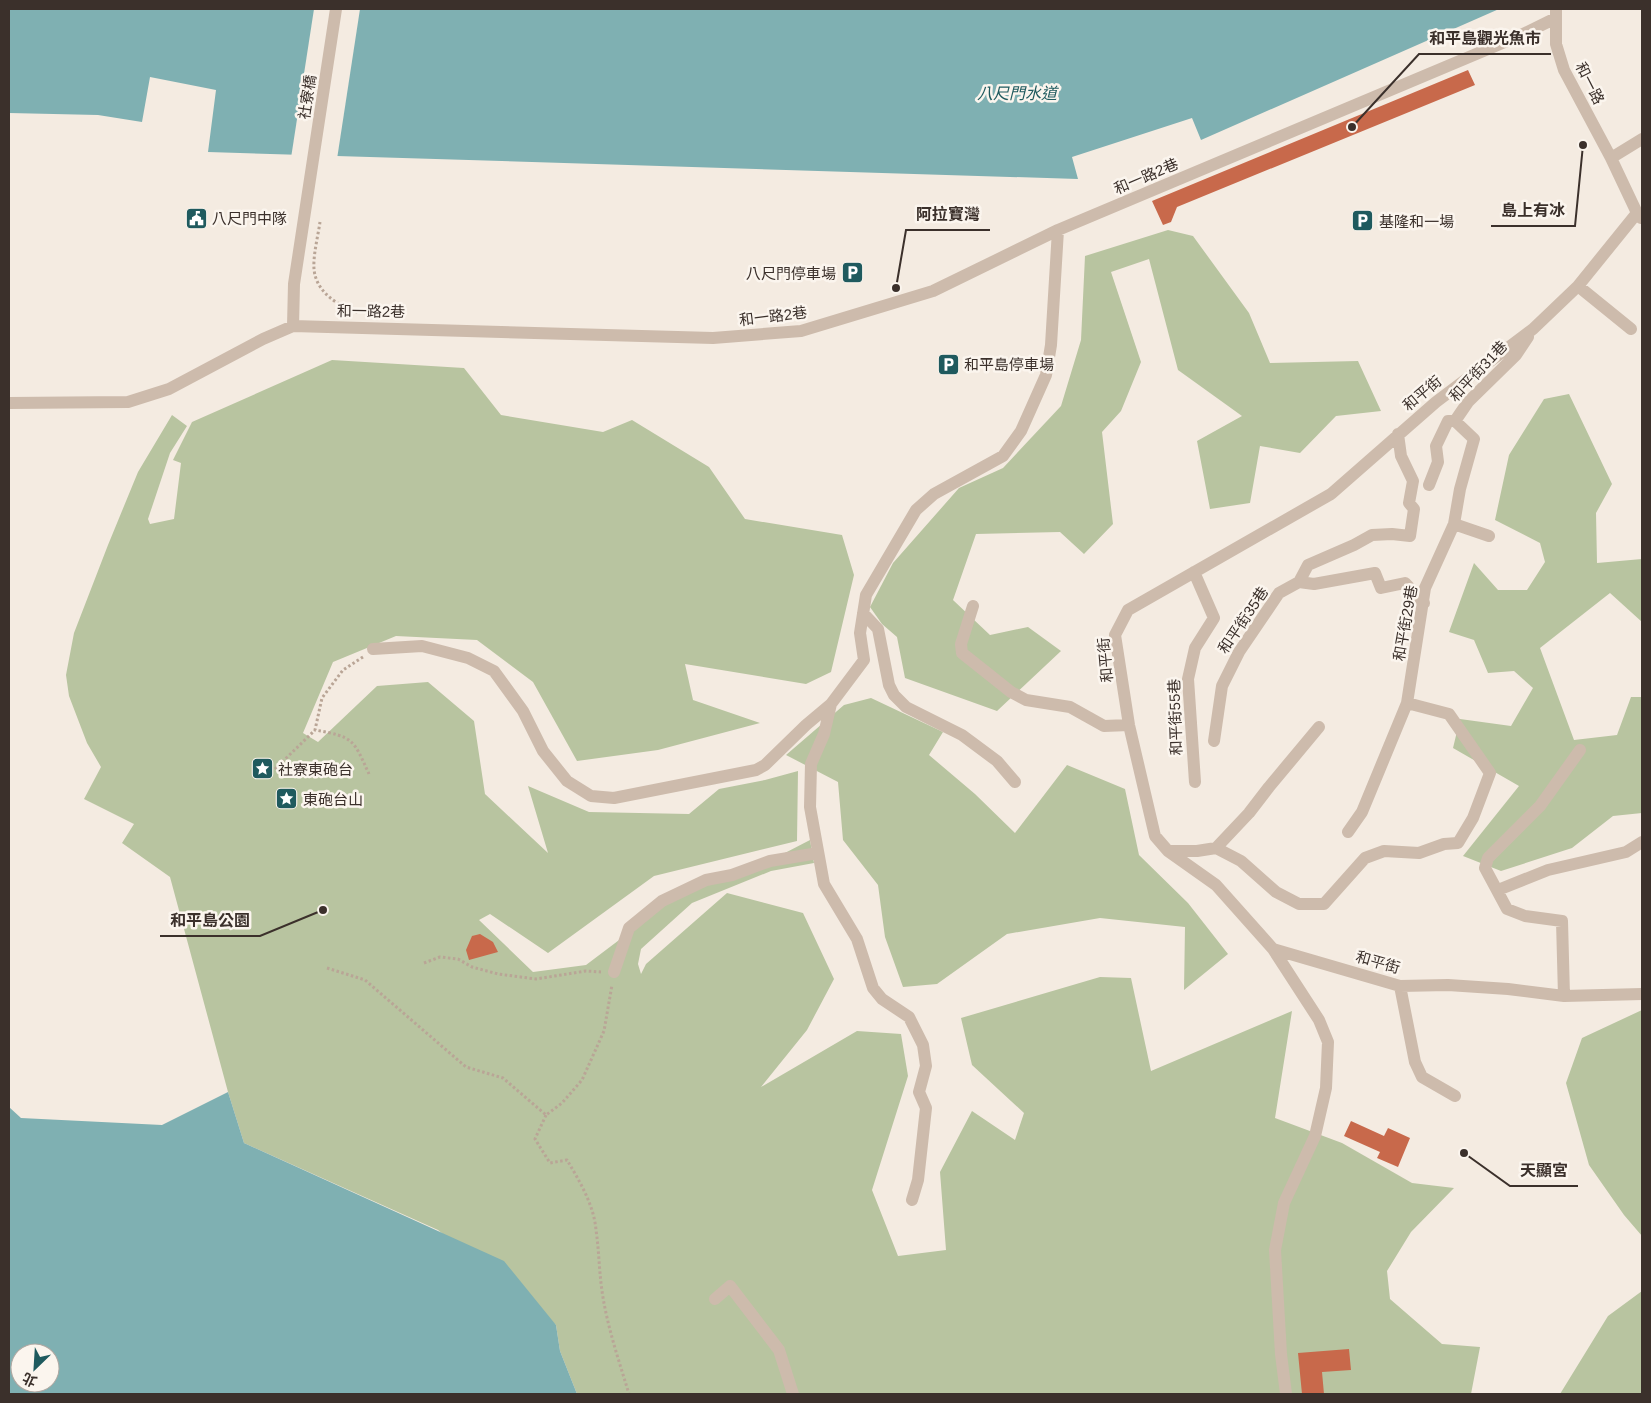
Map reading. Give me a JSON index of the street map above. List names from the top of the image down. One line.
{"streets":{"street":["和一路","社寮橋","和一路2巷","和平街31巷","和平街","和平街35巷","和平街29巷","和平街55巷"]},"crossings":[["和一路","和一路2巷"],["和一路","和平街"],["社寮橋","和一路2巷"],["和平街31巷","和平街"],["和平街31巷","和平街29巷"],["和平街","和平街35巷"],["和平街","和平街55巷"]],"water":["八尺門水道"],"places":{"other":["和平島觀光魚市","島上有冰","阿拉寶灣","和平島公園","天顯宮"],"public building":["八尺門中隊"],"parking":["基隆和一場","八尺門停車場","和平島停車場"],"place":["社寮東砲台","東砲台山"]},"north":"bottom left"}
